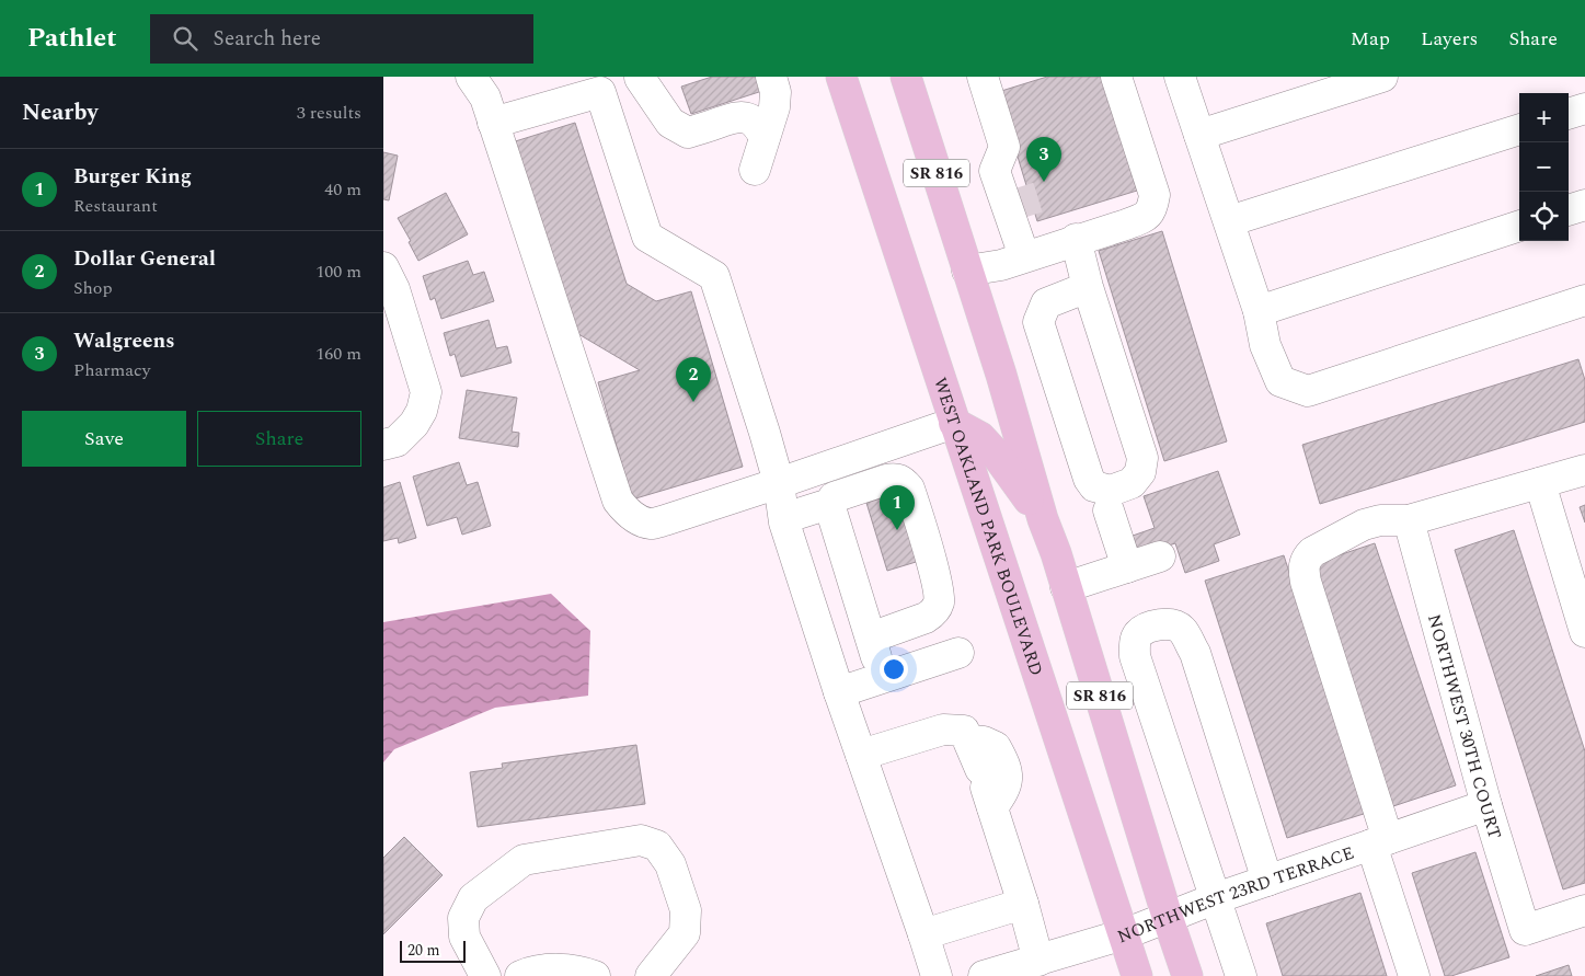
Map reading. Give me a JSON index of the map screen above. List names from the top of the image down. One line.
{"streets":{"main road":["SR 816","WEST OAKLAND PARK BOULEVARD"],"street":["NORTHWEST 30TH COURT","NORTHWEST 23RD TERRACE"]},"crossings":[["SR 816","NORTHWEST 23RD TERRACE"],["WEST OAKLAND PARK BOULEVARD","NORTHWEST 23RD TERRACE"],["NORTHWEST 30TH COURT","NORTHWEST 23RD TERRACE"]],"scale_bar":"20 m","page":{"header":"Pathlet","search":"Search here","nav":["Map","Layers","Share"],"heading":["Nearby","3 results"],"map_buttons":["+","−"],"pins":["3","2","1"],"list":[{"mark":"1","name":"Burger King","note":"Restaurant","value":"40 m"},{"mark":"2","name":"Dollar General","note":"Shop","value":"100 m"},{"mark":"3","name":"Walgreens","note":"Pharmacy","value":"160 m"}],"buttons":["Save","Share"],"scale":"20 m"}}
